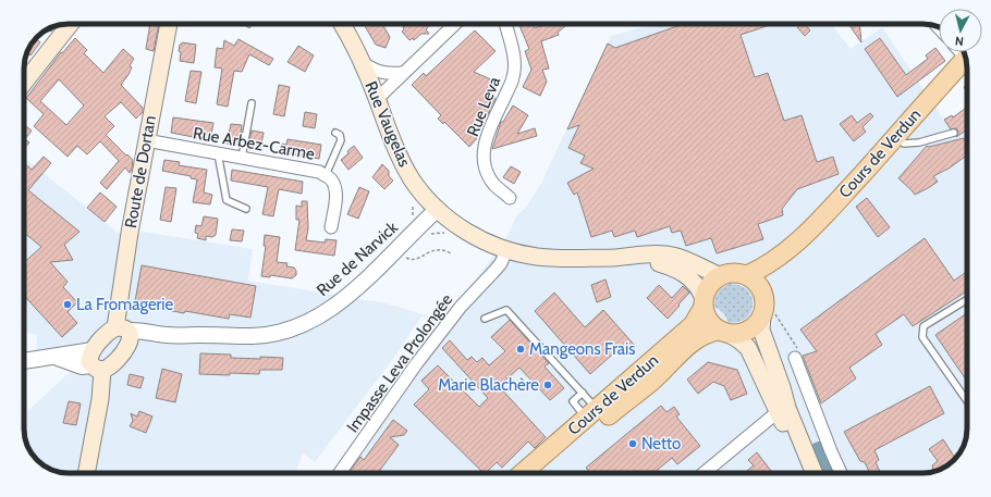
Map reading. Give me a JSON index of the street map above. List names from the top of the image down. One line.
{"streets":{"main road":["Rue Vaugelas","Cours de Verdun","Route de Dortan"],"street":["Rue Leva","Rue Arbez-Carme","Rue de Narvick","Impasse Leva Prolongée"]},"crossings":[["Rue Vaugelas","Cours de Verdun"],["Rue Vaugelas","Rue de Narvick"],["Rue Vaugelas","Impasse Leva Prolongée"],["Rue Arbez-Carme","Route de Dortan"],["Route de Dortan","Rue de Narvick"]],"places":["La Fromagerie","Mangeons Frais","Marie Blachère","Netto"],"north":"bottom"}
